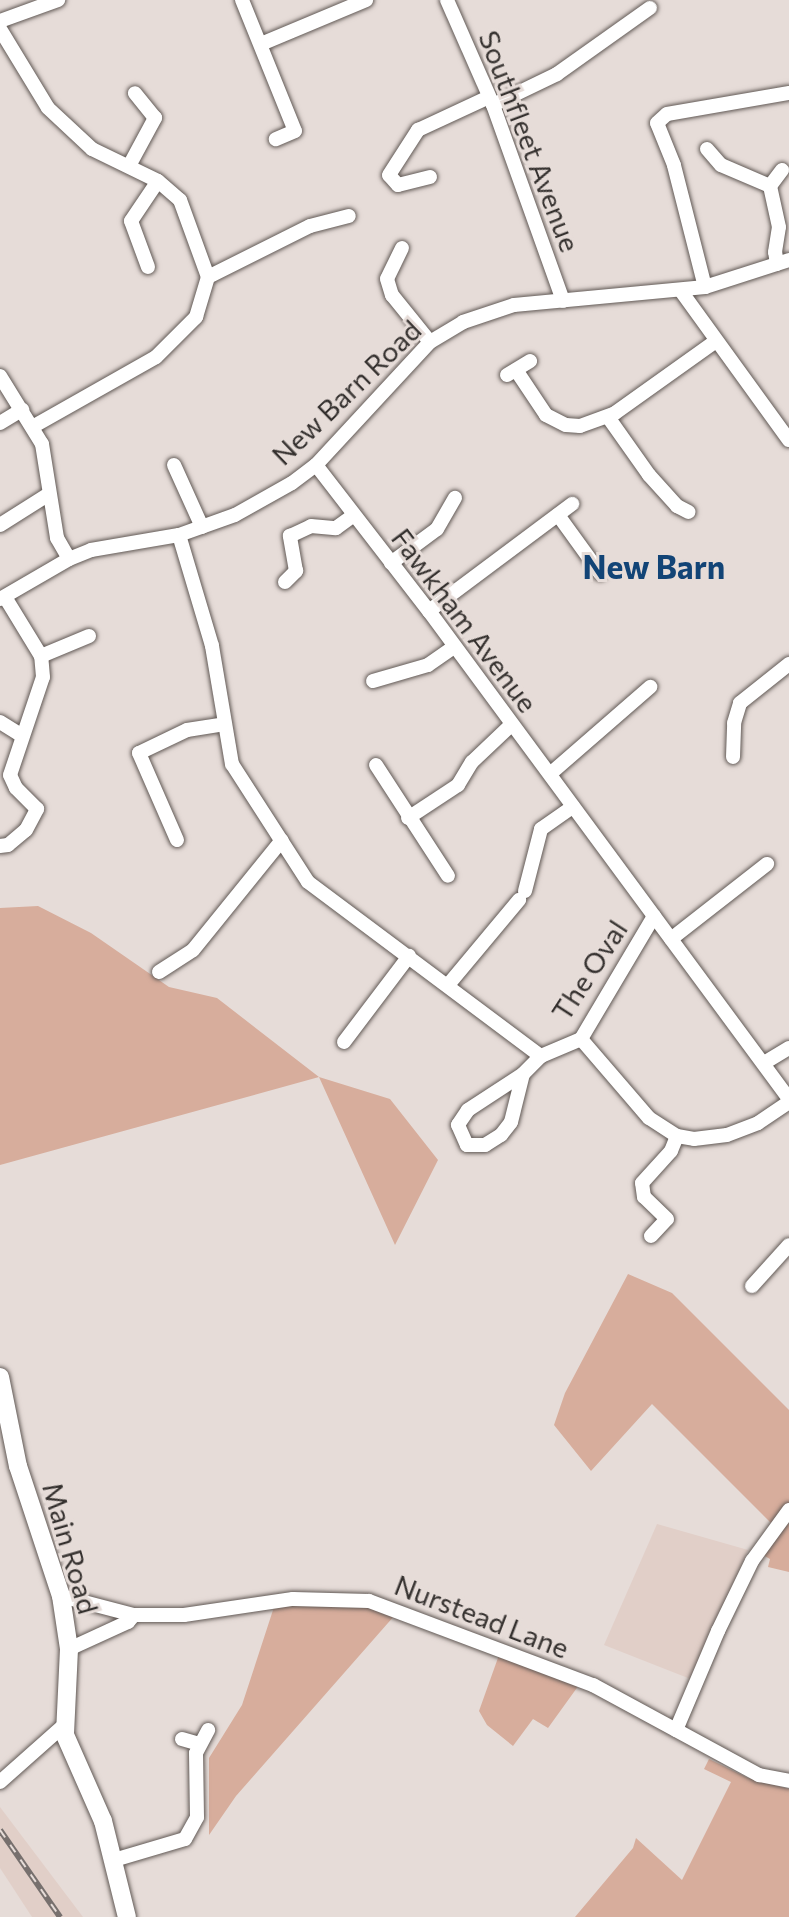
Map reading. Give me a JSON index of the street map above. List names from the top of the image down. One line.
{"streets":{"main road":["Main Road"],"street":["Southfleet Avenue","New Barn Road","Fawkham Avenue","The Oval","Nurstead Lane"]},"crossings":[["Southfleet Avenue","New Barn Road"],["New Barn Road","Fawkham Avenue"],["Fawkham Avenue","The Oval"],["Main Road","Nurstead Lane"]],"districts":["New Barn"]}
